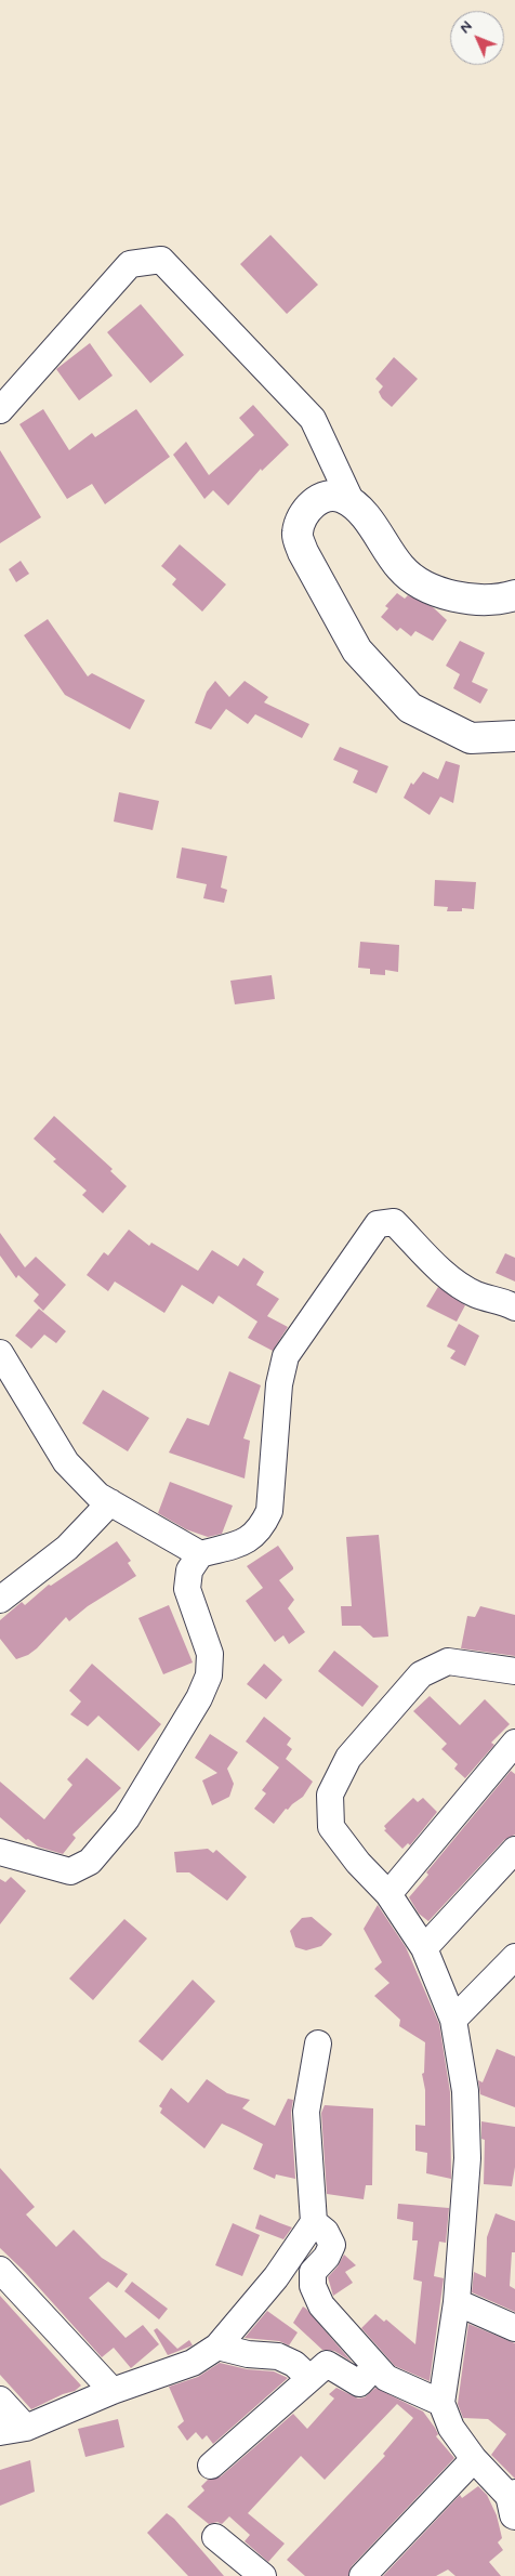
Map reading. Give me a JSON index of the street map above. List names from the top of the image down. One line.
{"north":"top left"}
